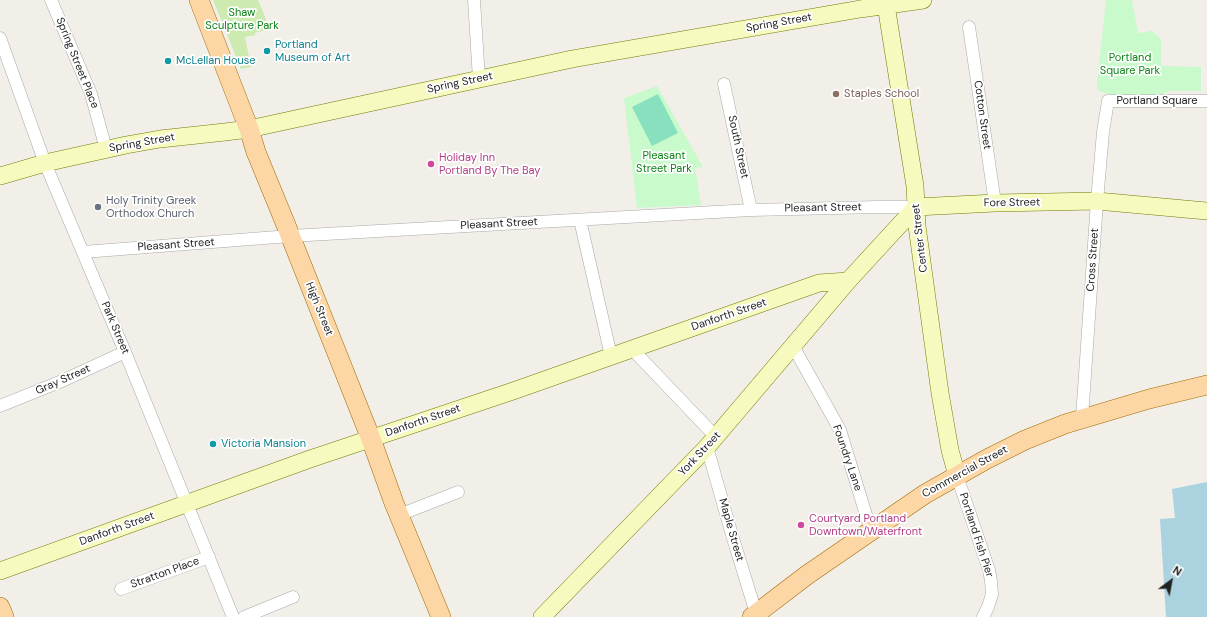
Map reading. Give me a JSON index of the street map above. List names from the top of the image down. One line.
{"streets":{"main road":["High Street","Commercial Street"],"street":["Spring Street","Spring Street Place","Portland Square","Cotton Street","South Street","Fore Street","Pleasant Street","Center Street","Cross Street","Danforth Street","Park Street","Gray Street","York Street","Foundry Lane","Maple Street","Portland Fish Pier","Stratton Place"]},"crossings":[["Spring Street","Spring Street Place"],["Spring Street","Center Street"],["Spring Street","High Street"],["Spring Street","Park Street"],["Portland Square","Cross Street"],["Cotton Street","Fore Street"],["South Street","Pleasant Street"],["Fore Street","Pleasant Street"],["Fore Street","Center Street"],["Fore Street","Cross Street"],["Pleasant Street","Center Street"],["Pleasant Street","High Street"],["Pleasant Street","Park Street"],["Center Street","Commercial Street"],["Center Street","Portland Fish Pier"],["Cross Street","Commercial Street"],["High Street","Danforth Street"],["Danforth Street","Park Street"],["Danforth Street","York Street"],["Danforth Street","Maple Street"],["Park Street","Gray Street"],["Park Street","Stratton Place"],["York Street","Foundry Lane"],["York Street","Maple Street"],["Foundry Lane","Commercial Street"],["Commercial Street","Maple Street"],["Commercial Street","Portland Fish Pier"]],"parks":["Shaw Sculpture Park","Portland Square Park","Pleasant Street Park"],"places":["Portland Museum of Art","McLellan House","Staples School","Holiday Inn Portland By The Bay","Holy Trinity Greek Orthodox Church","Victoria Mansion","Courtyard Portland Downtown/Waterfront"],"north":"top right"}
